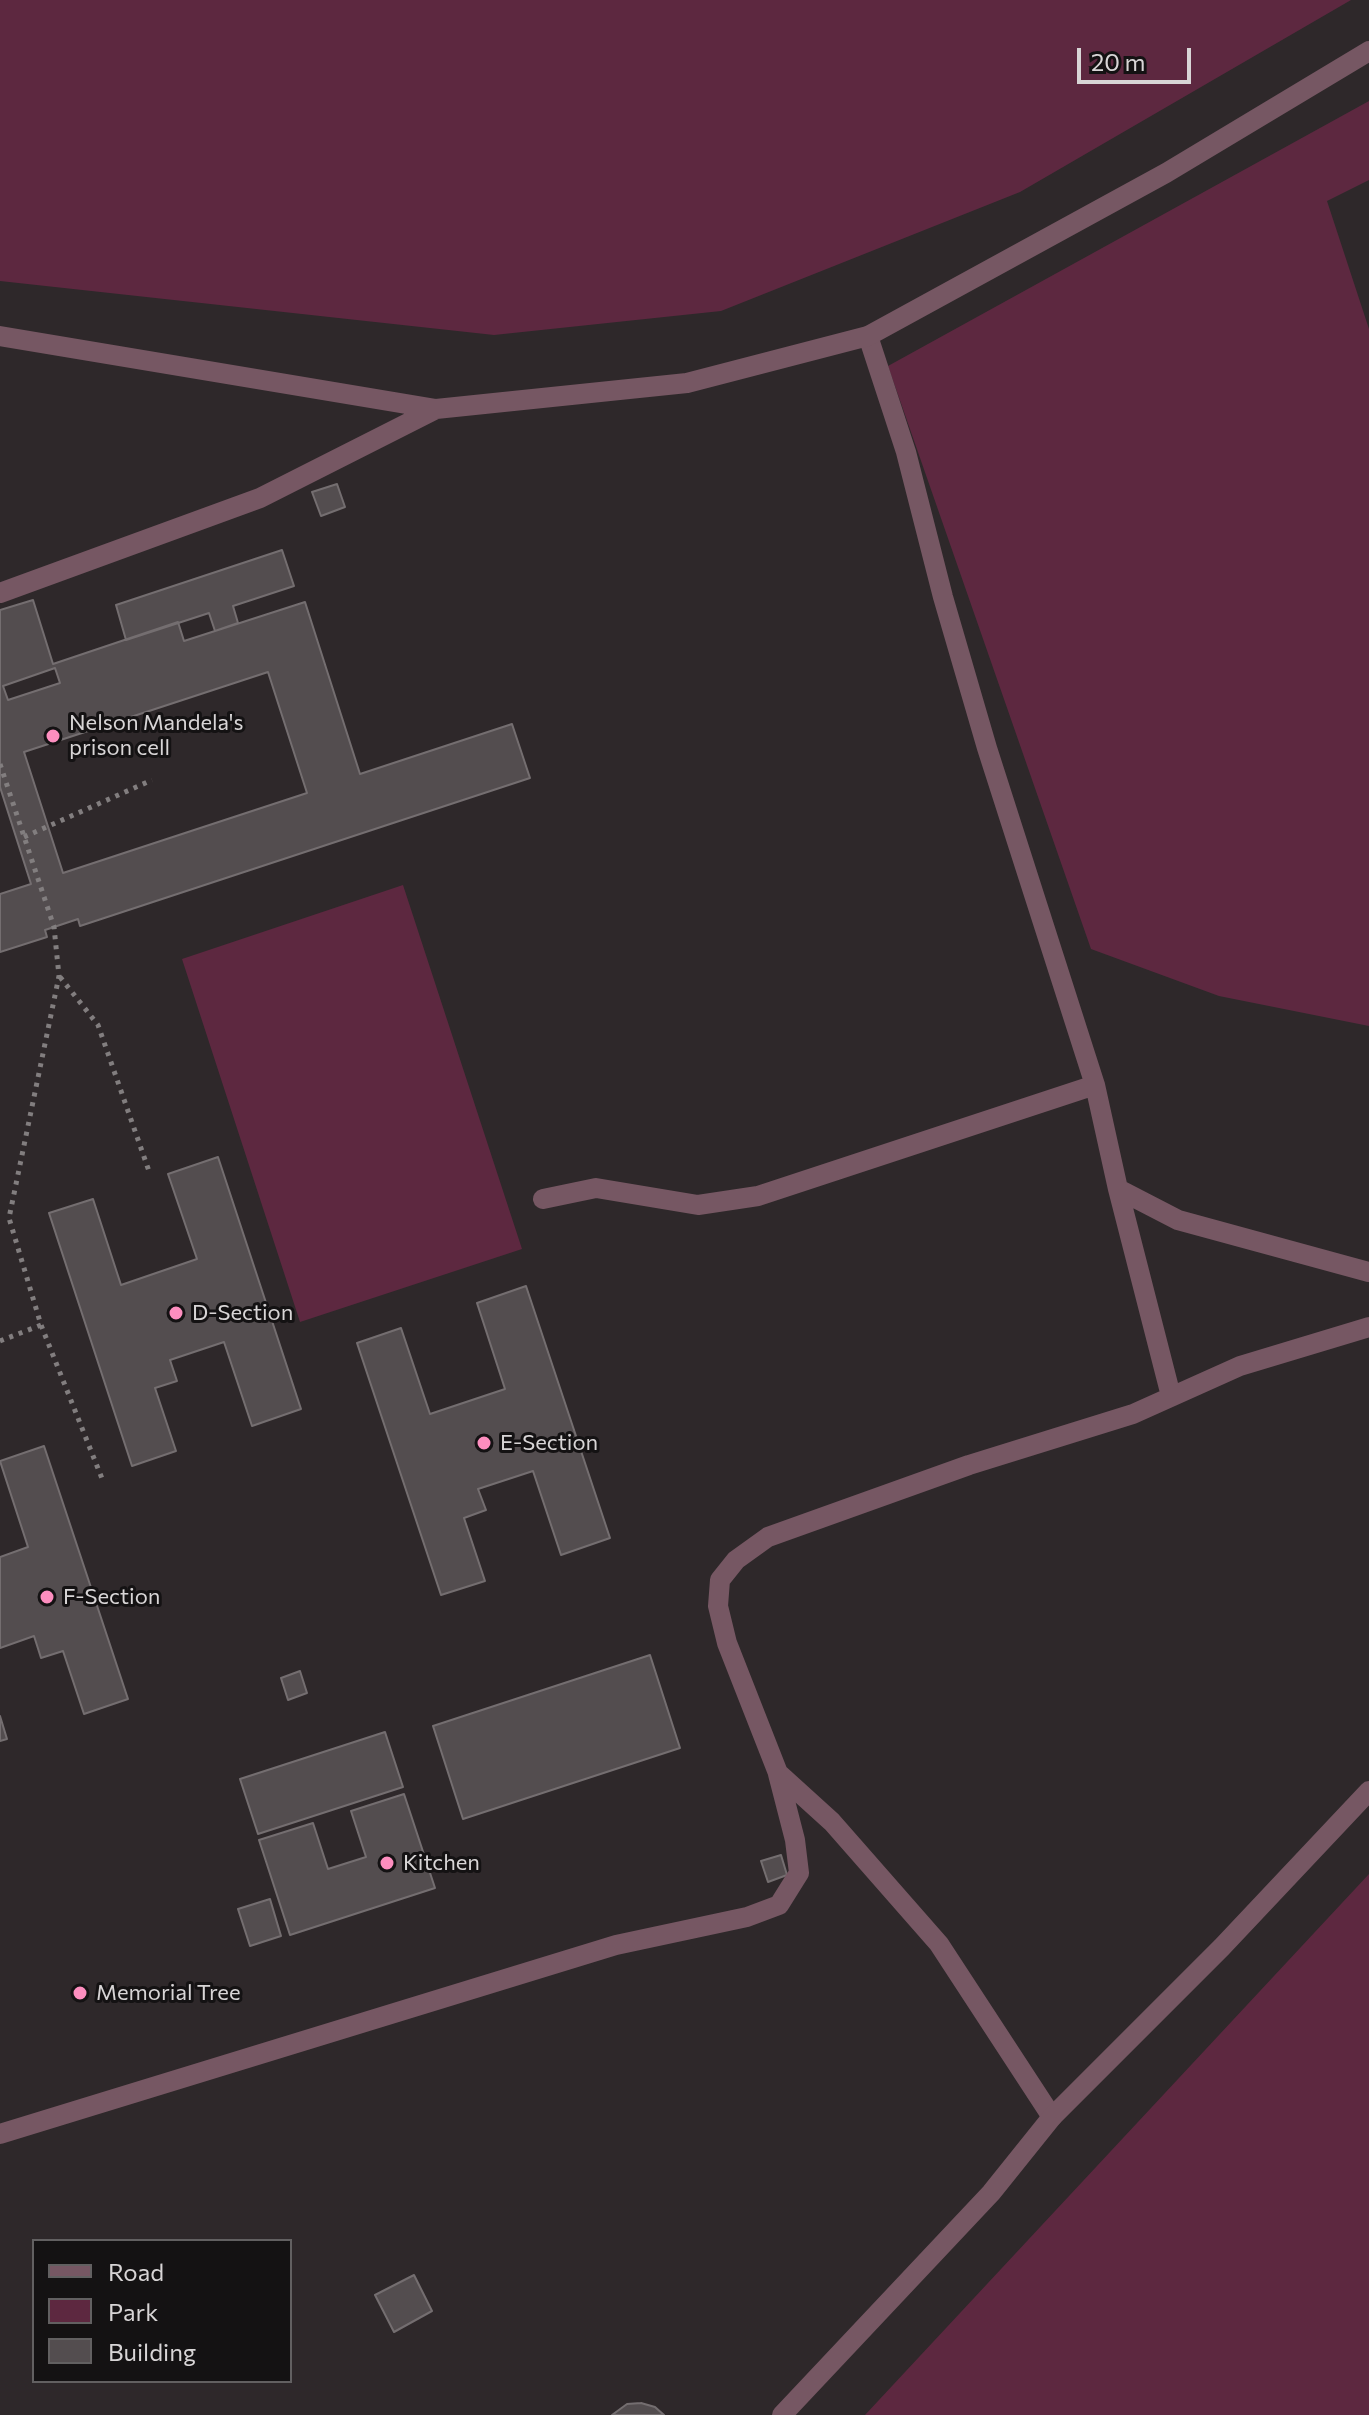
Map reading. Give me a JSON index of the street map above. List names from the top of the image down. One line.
{"places":["Nelson Mandela's prison cell","D-Section","E-Section","F-Section","Kitchen","Memorial Tree"],"legend":["Road","Park","Building"],"scale_bar":"20 m"}
